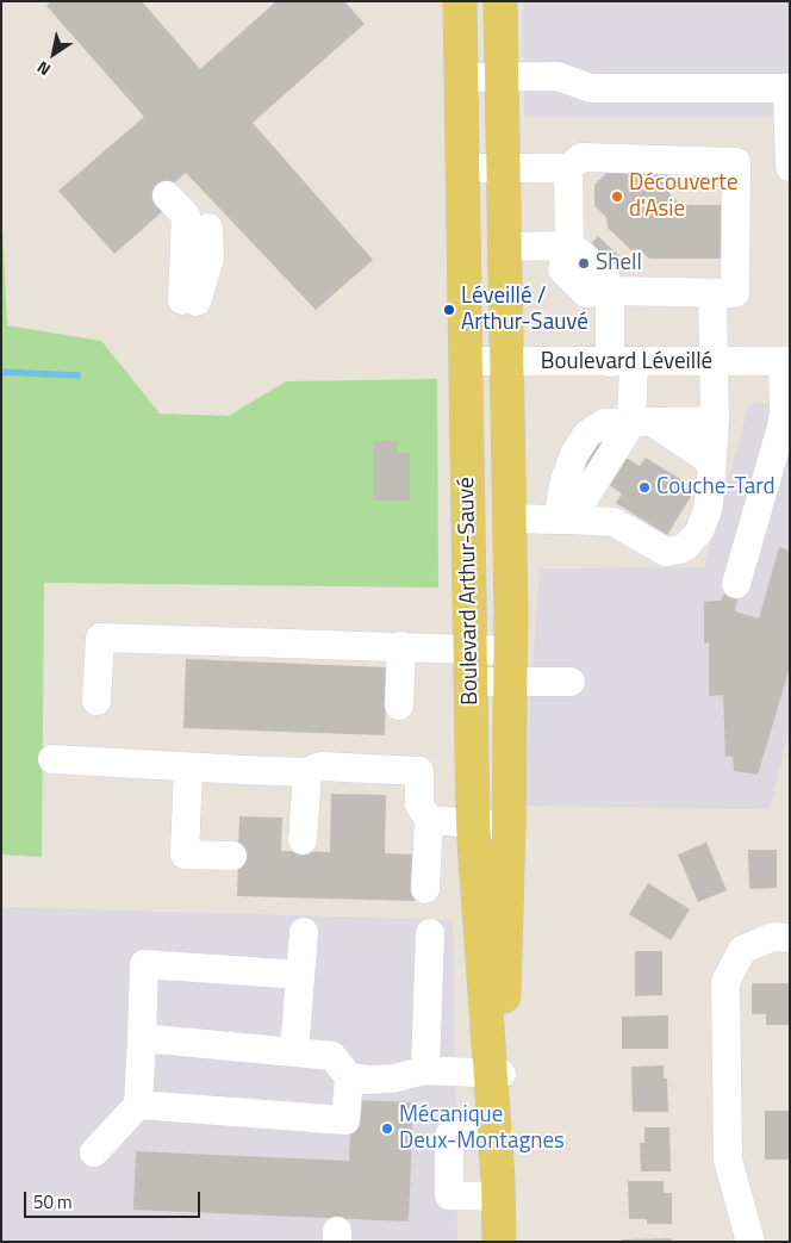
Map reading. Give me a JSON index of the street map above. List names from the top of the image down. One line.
{"streets":{"main road":["Boulevard Arthur-Sauvé"],"street":["Boulevard Léveillé"]},"crossings":[["Boulevard Léveillé","Boulevard Arthur-Sauvé"]],"places":["Découverte d'Asie","Shell","Léveillé / Arthur-Sauvé","Couche-Tard","Mécanique Deux-Montagnes"],"scale_bar":"50 m","north":"bottom left"}
